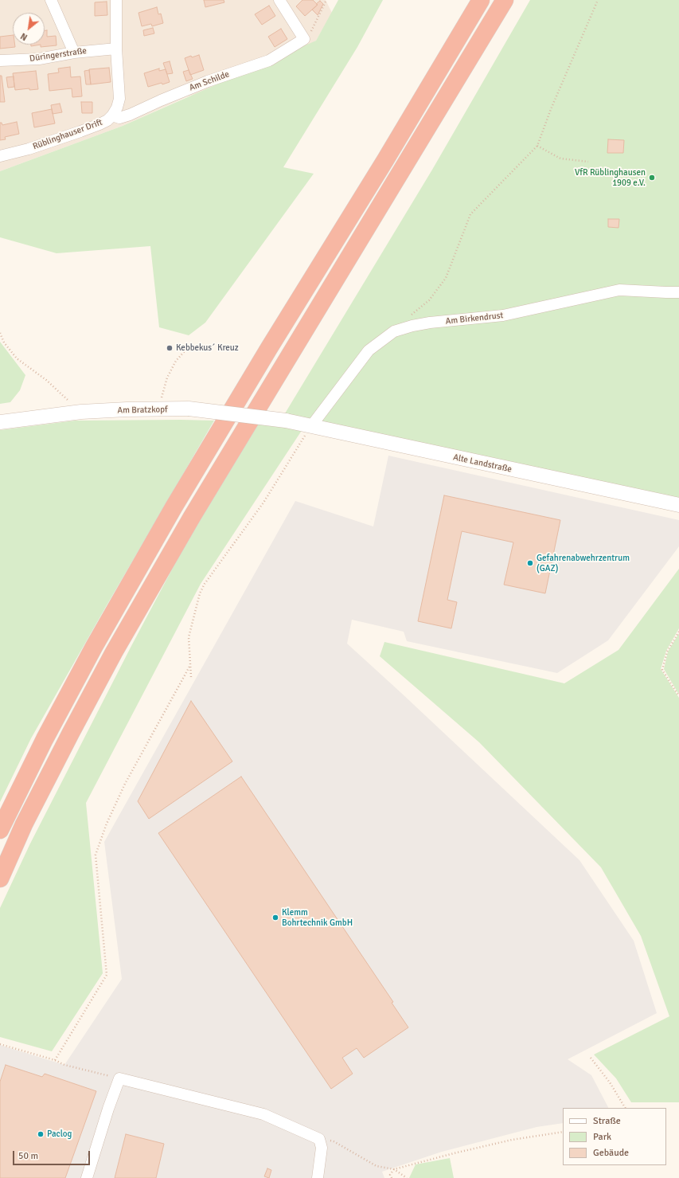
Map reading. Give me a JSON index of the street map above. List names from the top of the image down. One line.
{"streets":{"street":["Düringerstraße","Am Schilde","Rüblinghauser Drift","Am Birkendrust","Am Bratzkopf","Alte Landstraße"]},"crossings":[["Düringerstraße","Rüblinghauser Drift"],["Am Schilde","Rüblinghauser Drift"],["Am Birkendrust","Alte Landstraße"],["Am Bratzkopf","Alte Landstraße"]],"places":["VfR Rüblinghausen 1909 e.V.","Kebbekus´ Kreuz","Gefahrenabwehrzentrum (GAZ)","Klemm Bohrtechnik GmbH","Paclog"],"legend":["Straße","Park","Gebäude"],"scale_bar":"50 m","north":"bottom left"}
